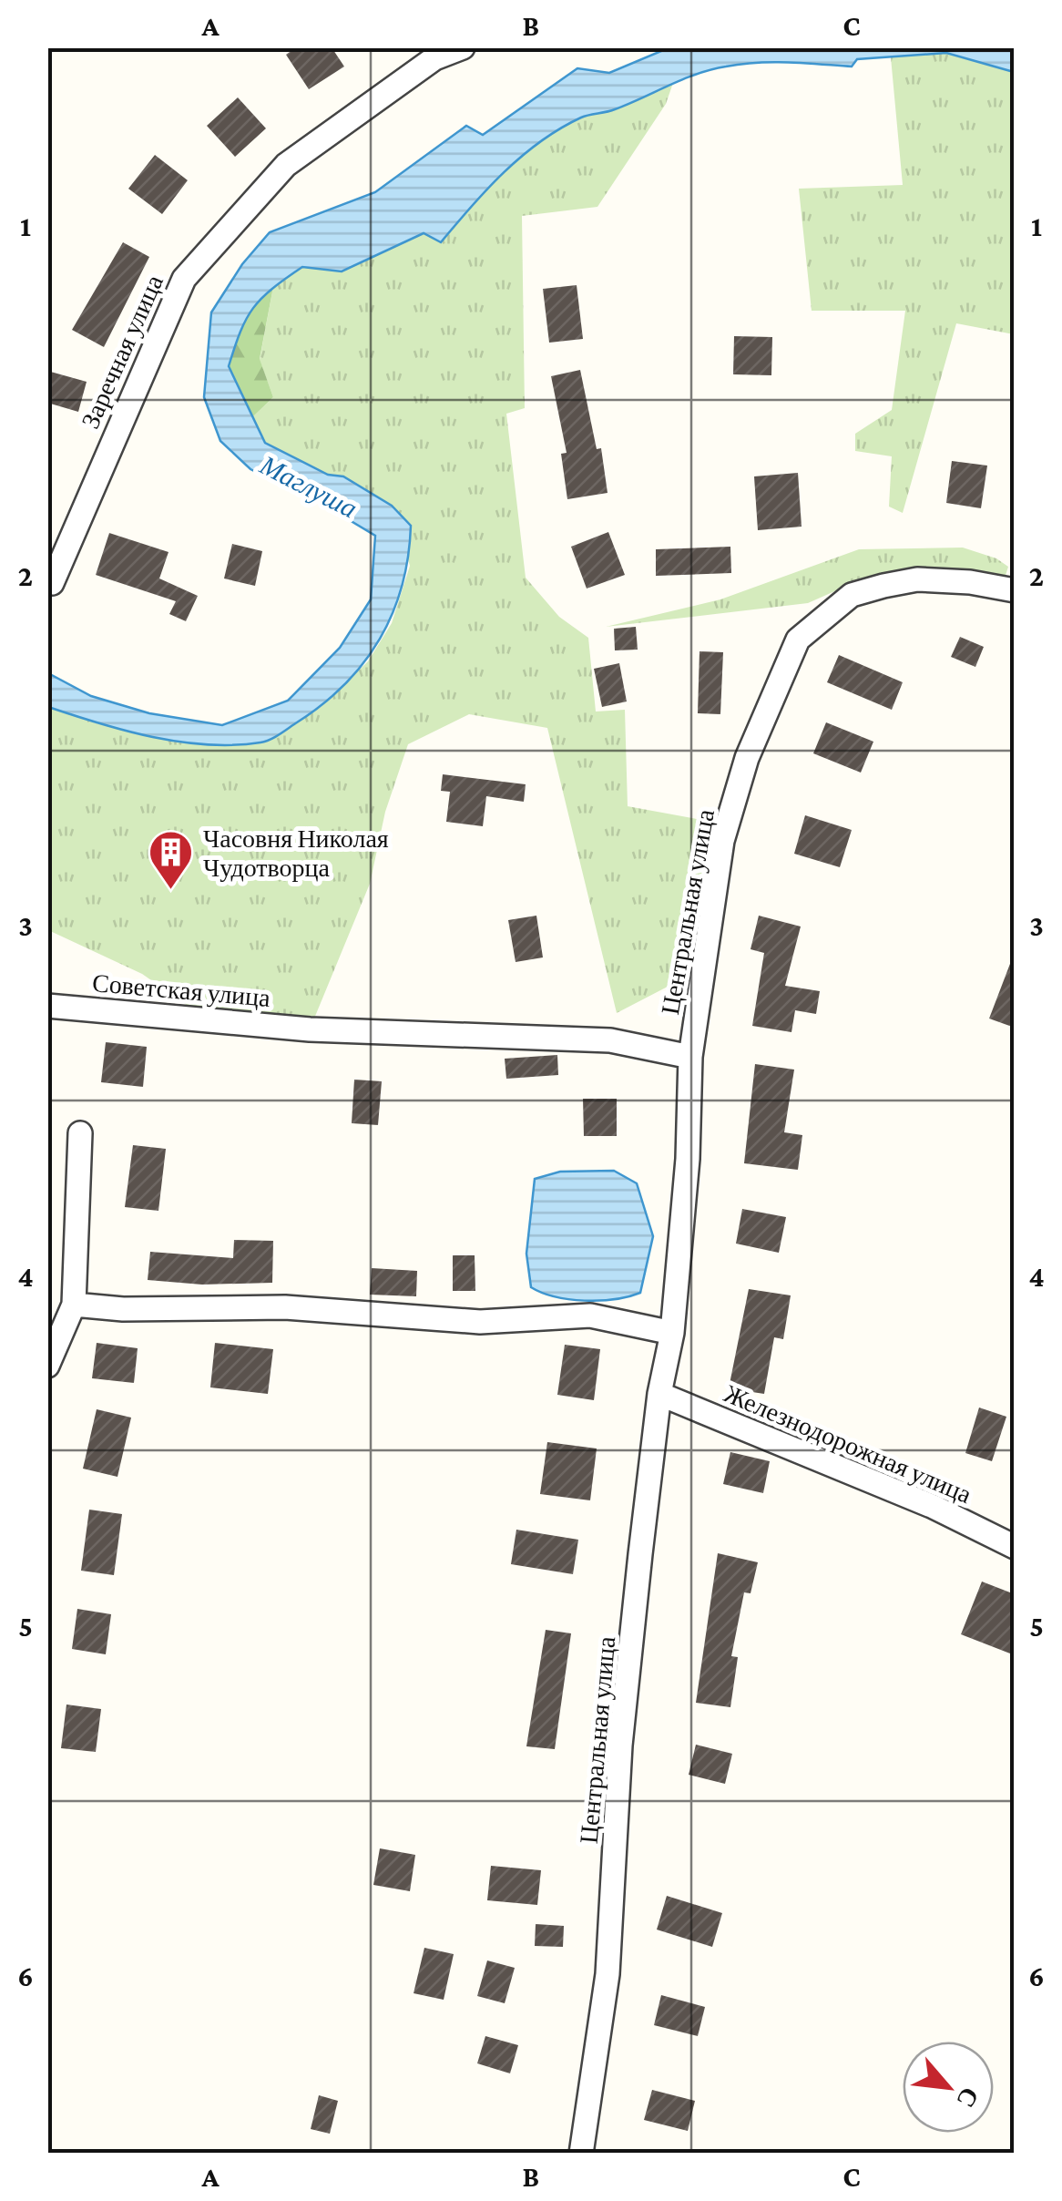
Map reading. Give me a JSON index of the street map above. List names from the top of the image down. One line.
{"streets":{"street":["Заречная улица","Центральная улица","Советская улица","Железнодорожная улица"]},"crossings":[["Центральная улица","Советская улица"],["Центральная улица","Железнодорожная улица"]],"water":["Маглуша"],"places":{"building":["Часовня Николая Чудотворца"]},"north":"bottom right","grid":{"columns":["A","B","C"],"rows":["1","2","3","4","5","6"]}}
